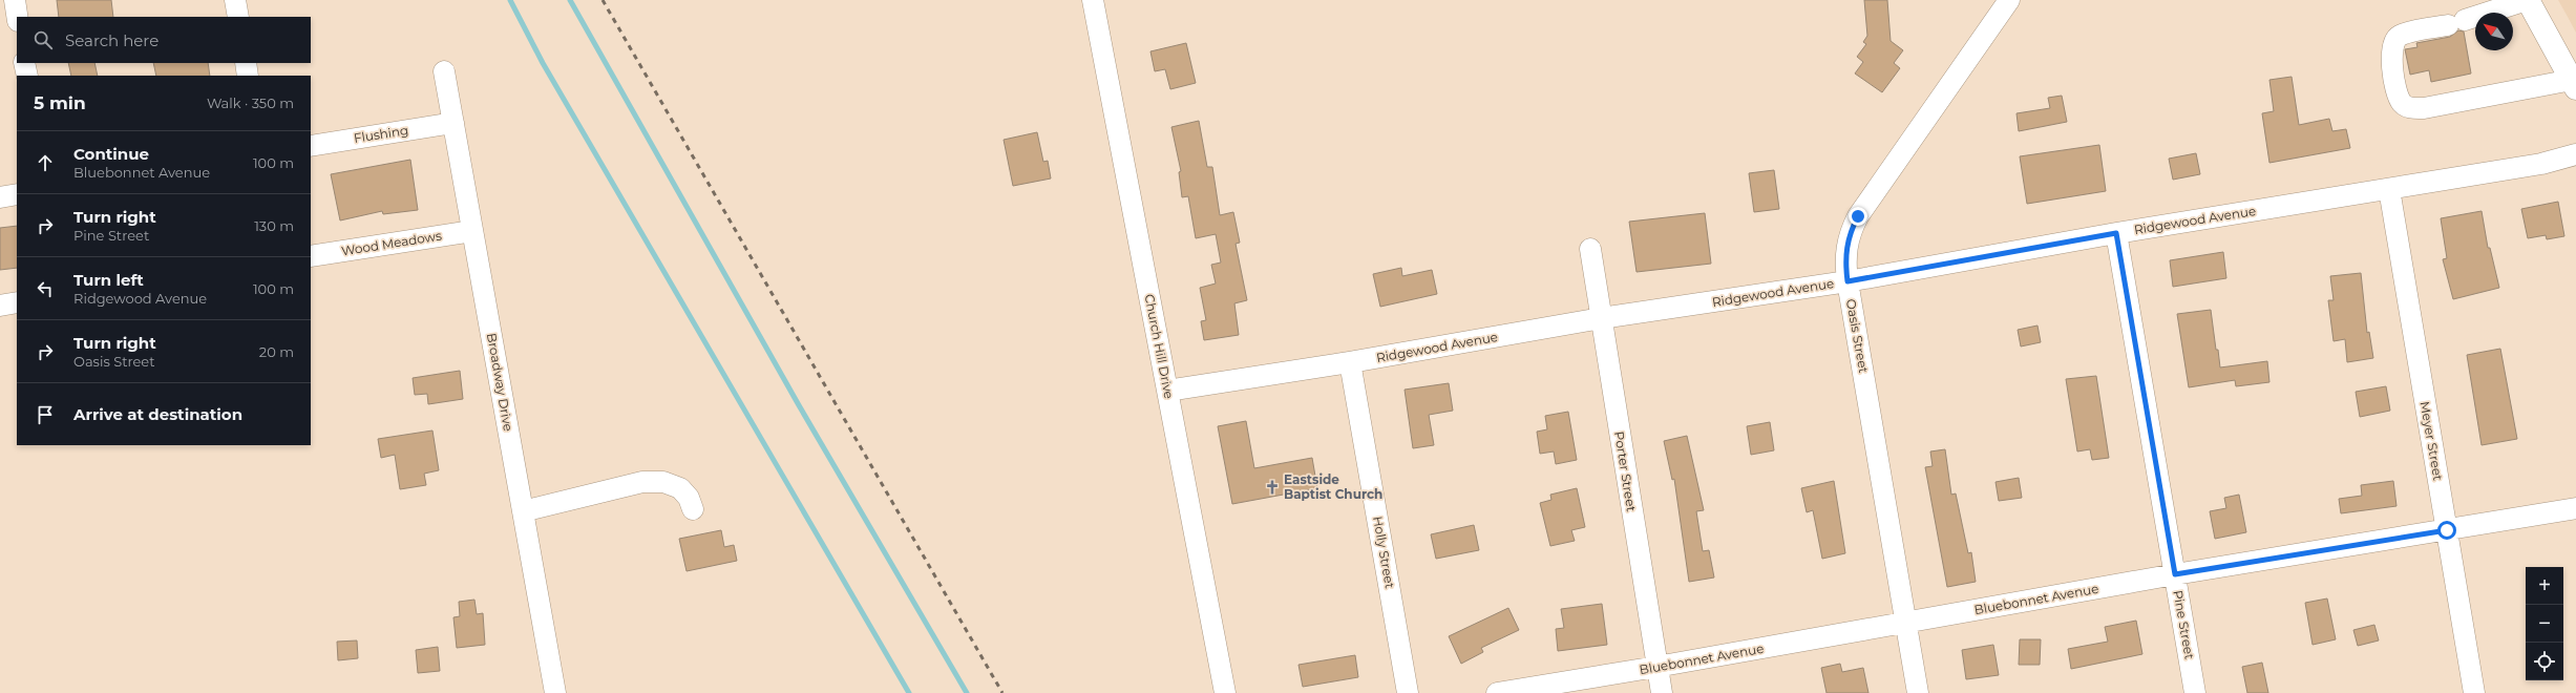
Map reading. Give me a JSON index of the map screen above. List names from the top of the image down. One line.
{"streets":{"street":["Flushing","Ridgewood Avenue","Wood Meadows","Oasis Street","Church Hill Drive","Broadway Drive","Meyer Street","Porter Street","Holly Street","Bluebonnet Avenue","Pine Street"]},"crossings":[["Flushing","Broadway Drive"],["Ridgewood Avenue","Oasis Street"],["Ridgewood Avenue","Church Hill Drive"],["Ridgewood Avenue","Meyer Street"],["Ridgewood Avenue","Porter Street"],["Ridgewood Avenue","Holly Street"],["Ridgewood Avenue","Pine Street"],["Wood Meadows","Broadway Drive"],["Oasis Street","Bluebonnet Avenue"],["Meyer Street","Bluebonnet Avenue"],["Porter Street","Bluebonnet Avenue"],["Bluebonnet Avenue","Pine Street"]],"places":{"church":["Eastside Baptist Church"]},"north":"top left","page":{"search":"Search here","heading":["5 min","Walk · 350 m"],"list":[["Continue","Bluebonnet Avenue","100 m"],["Turn right","Pine Street","130 m"],["Turn left","Ridgewood Avenue","100 m"],["Turn right","Oasis Street","20 m"],"Arrive at destination"],"map_buttons":["+","−"]}}
